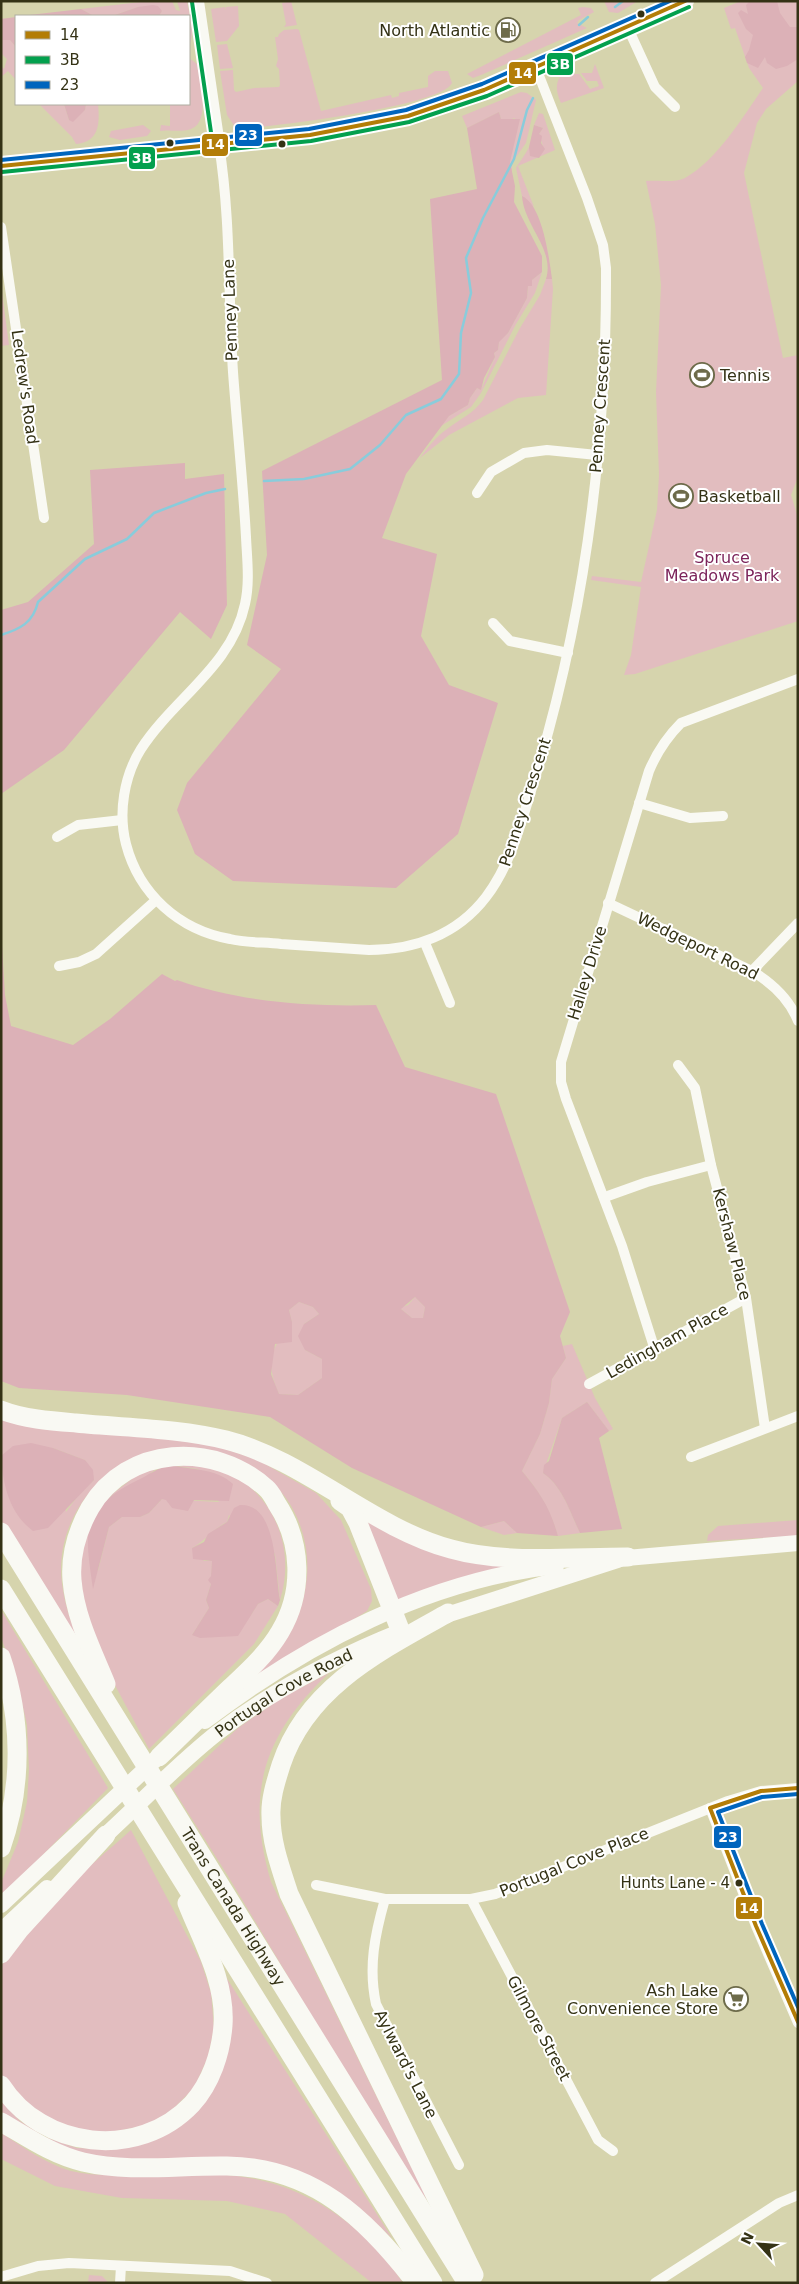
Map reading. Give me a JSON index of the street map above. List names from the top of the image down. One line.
{"streets":{"highway":["Trans Canada Highway"],"main road":["Portugal Cove Road"],"street":["Penney Lane","Ledrew's Road","Penney Crescent","Wedgeport Road","Halley Drive","Kershaw Place","Ledingham Place","Portugal Cove Place","Gilmore Street","Aylward's Lane"]},"crossings":[["Penney Lane","Penney Crescent"],["Wedgeport Road","Halley Drive"],["Halley Drive","Ledingham Place"],["Kershaw Place","Ledingham Place"],["Portugal Cove Place","Gilmore Street"],["Portugal Cove Place","Aylward's Lane"]],"parks":["Spruce Meadows Park"],"places":{"fuel station":["North Atlantic"],"sports":["Tennis","Basketball"],"other":["Hunts Lane - 4"],"supermarket":["Ash Lake Convenience Store"]},"lines":["transit line 14","transit line 23","transit line 3B"],"legend":["14","3B","23"],"north":"top left"}
